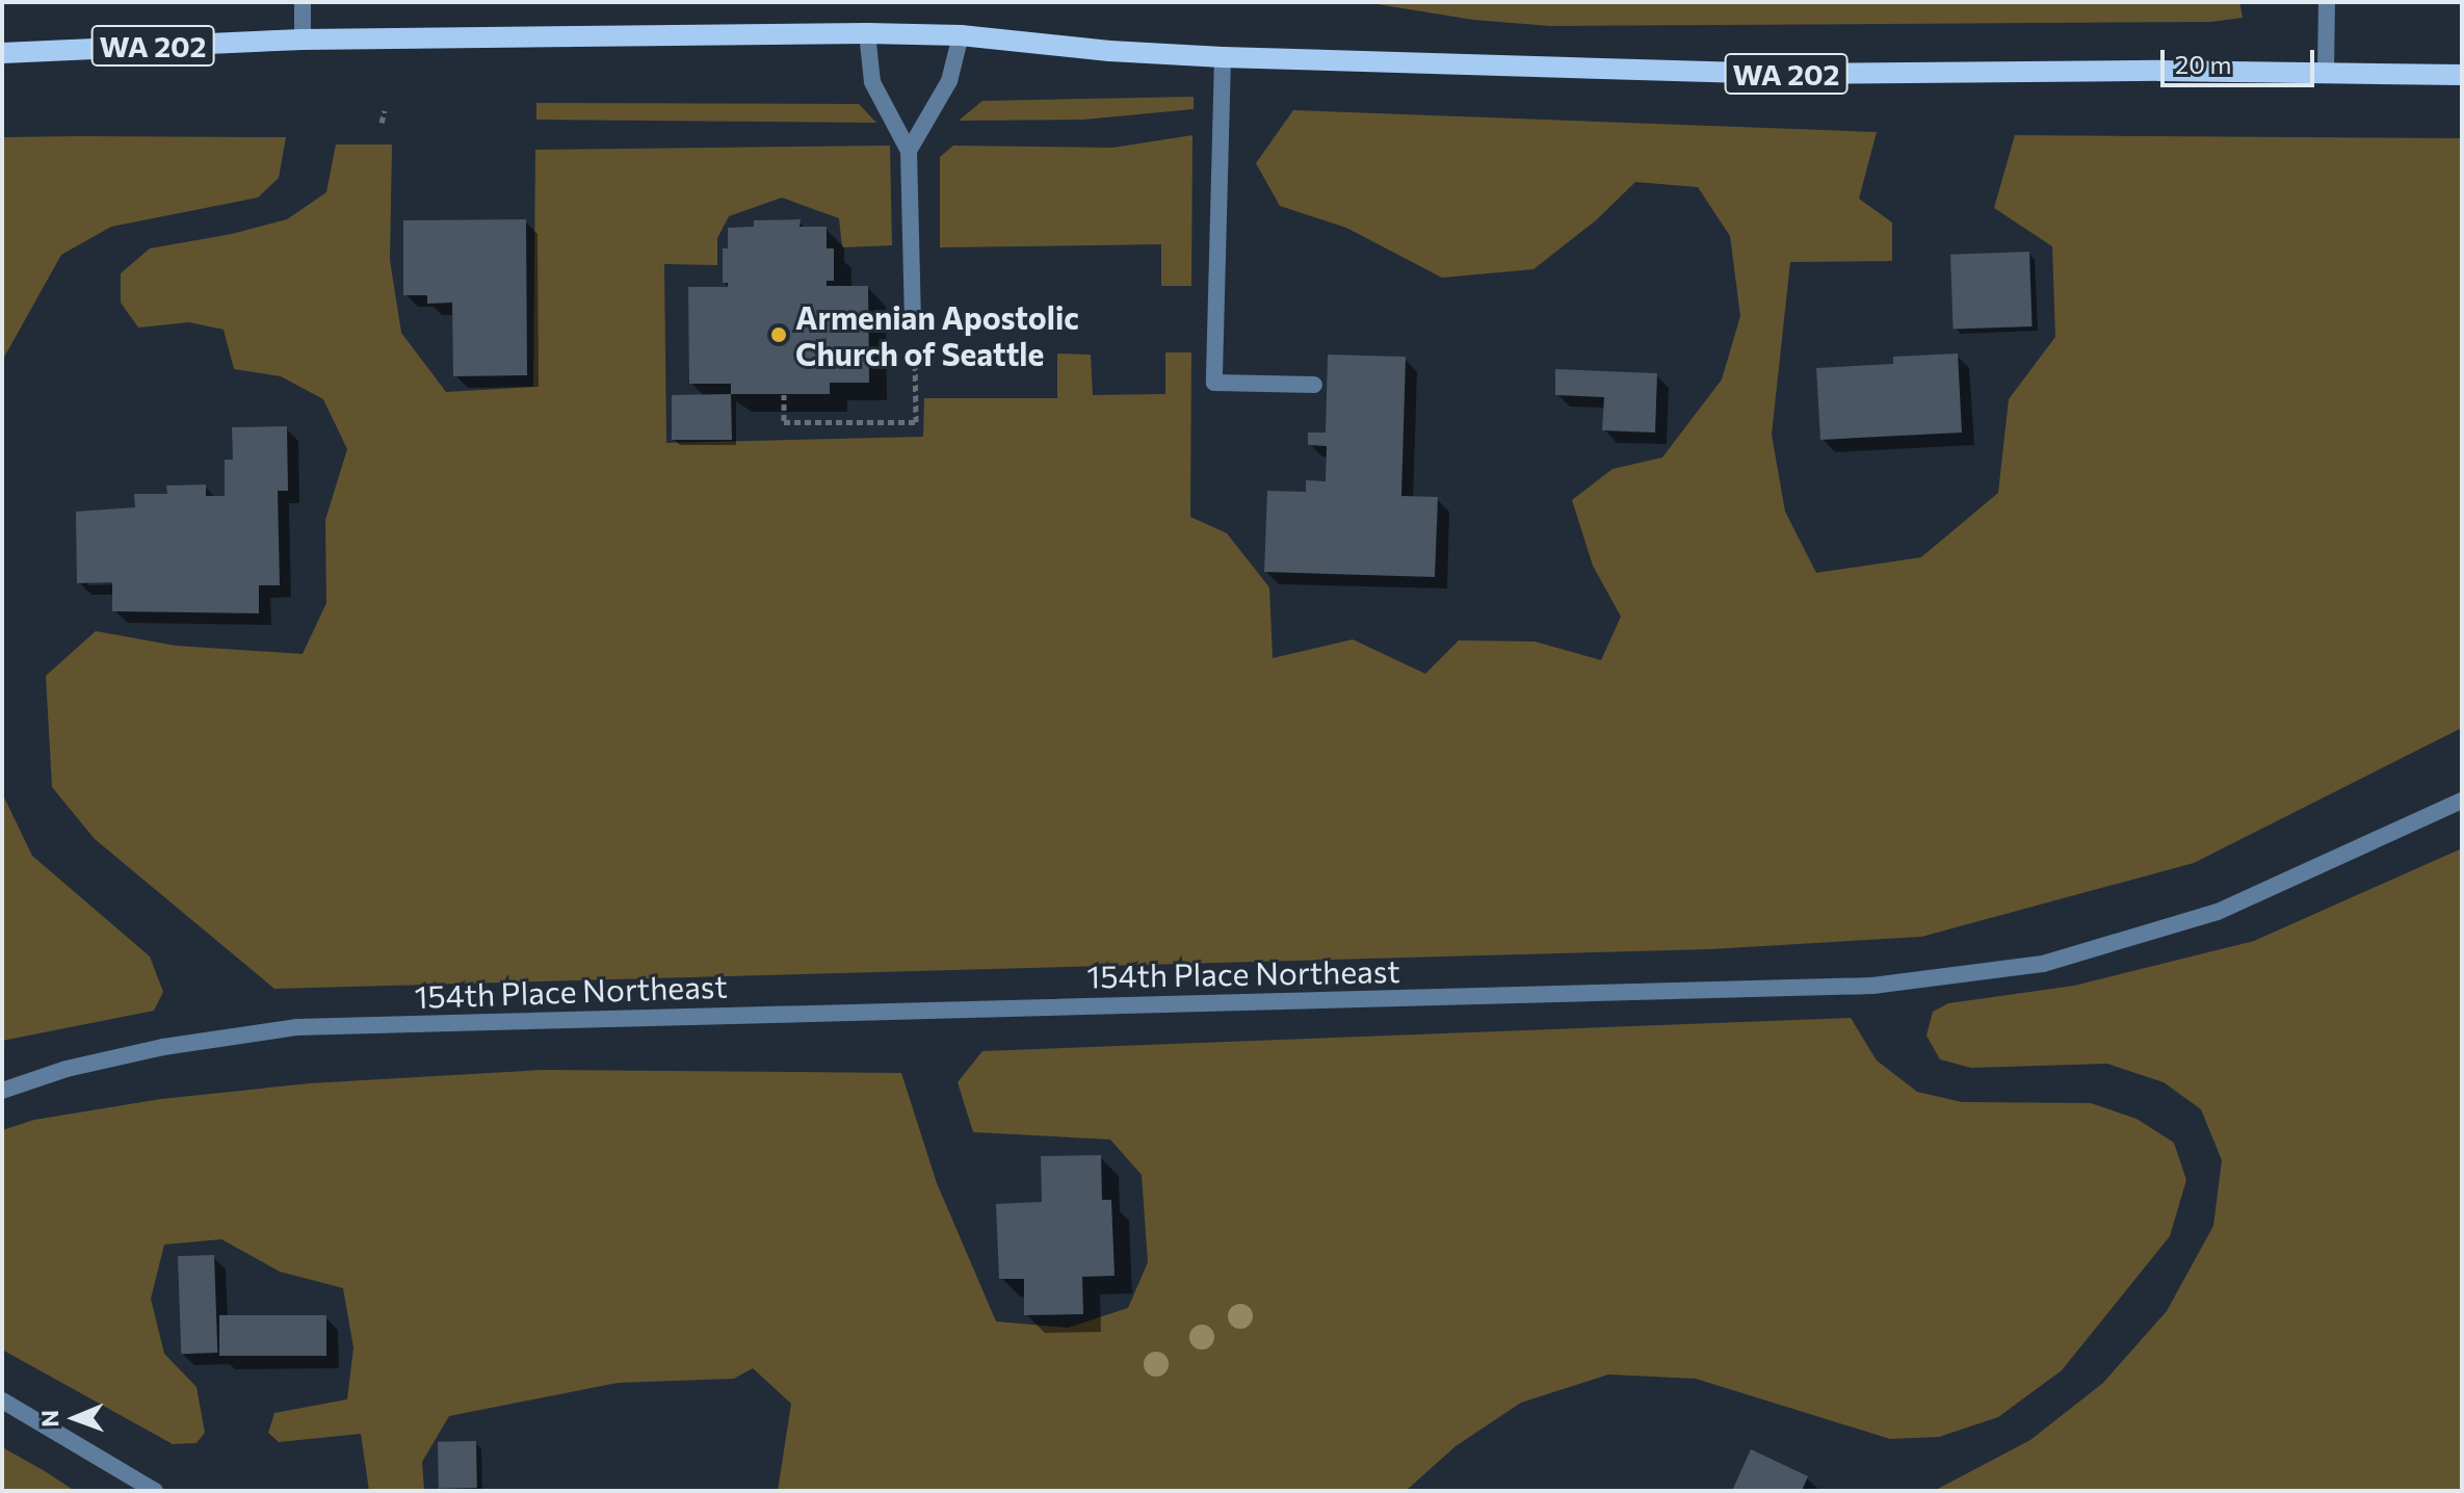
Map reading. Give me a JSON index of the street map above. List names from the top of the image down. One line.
{"streets":{"main road":["WA 202"],"street":["154th Place Northeast"]},"places":["Armenian Apostolic Church of Seattle"],"scale_bar":"20 m","north":"left"}
